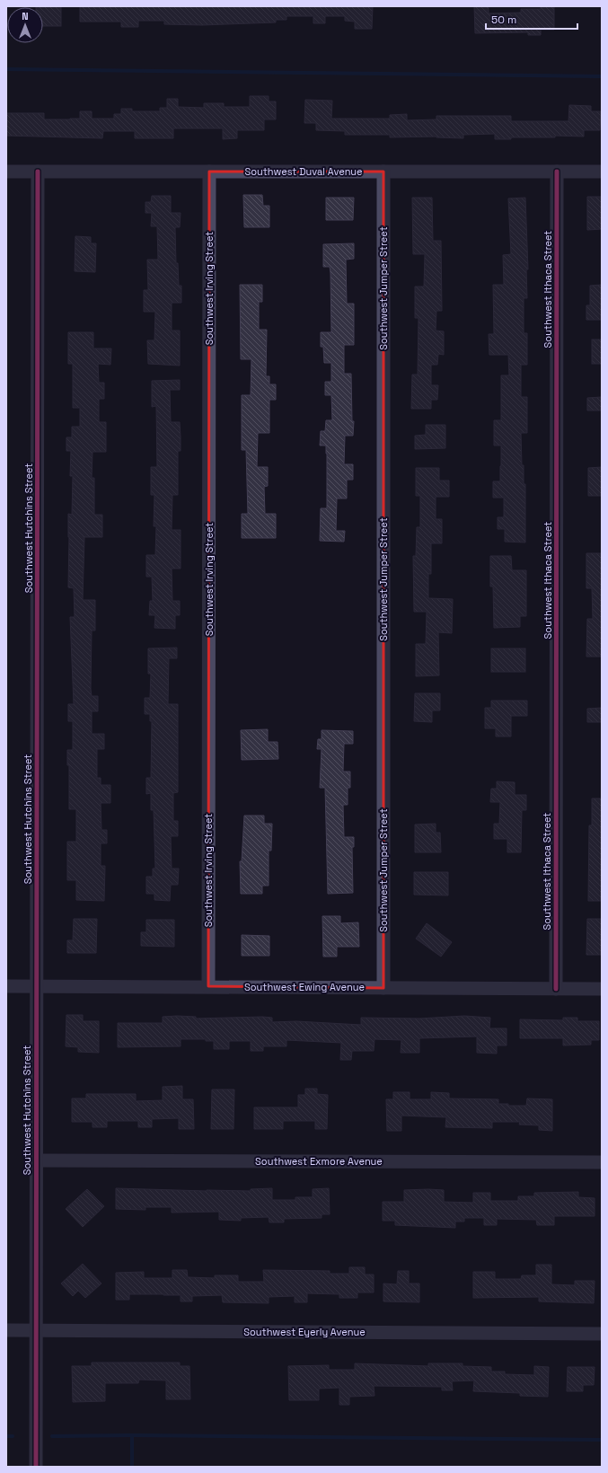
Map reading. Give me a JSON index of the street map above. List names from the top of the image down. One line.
{"streets":{"street":["Southwest Duval Avenue","Southwest Irving Street","Southwest Jumper Street","Southwest Ithaca Street","Southwest Hutchins Street","Southwest Ewing Avenue","Southwest Exmore Avenue","Southwest Eyerly Avenue"]},"crossings":[["Southwest Duval Avenue","Southwest Irving Street"],["Southwest Duval Avenue","Southwest Jumper Street"],["Southwest Duval Avenue","Southwest Ithaca Street"],["Southwest Duval Avenue","Southwest Hutchins Street"],["Southwest Irving Street","Southwest Ewing Avenue"],["Southwest Jumper Street","Southwest Ewing Avenue"],["Southwest Ithaca Street","Southwest Ewing Avenue"],["Southwest Hutchins Street","Southwest Ewing Avenue"],["Southwest Hutchins Street","Southwest Exmore Avenue"],["Southwest Hutchins Street","Southwest Eyerly Avenue"]],"scale_bar":"50 m","north":"top"}
